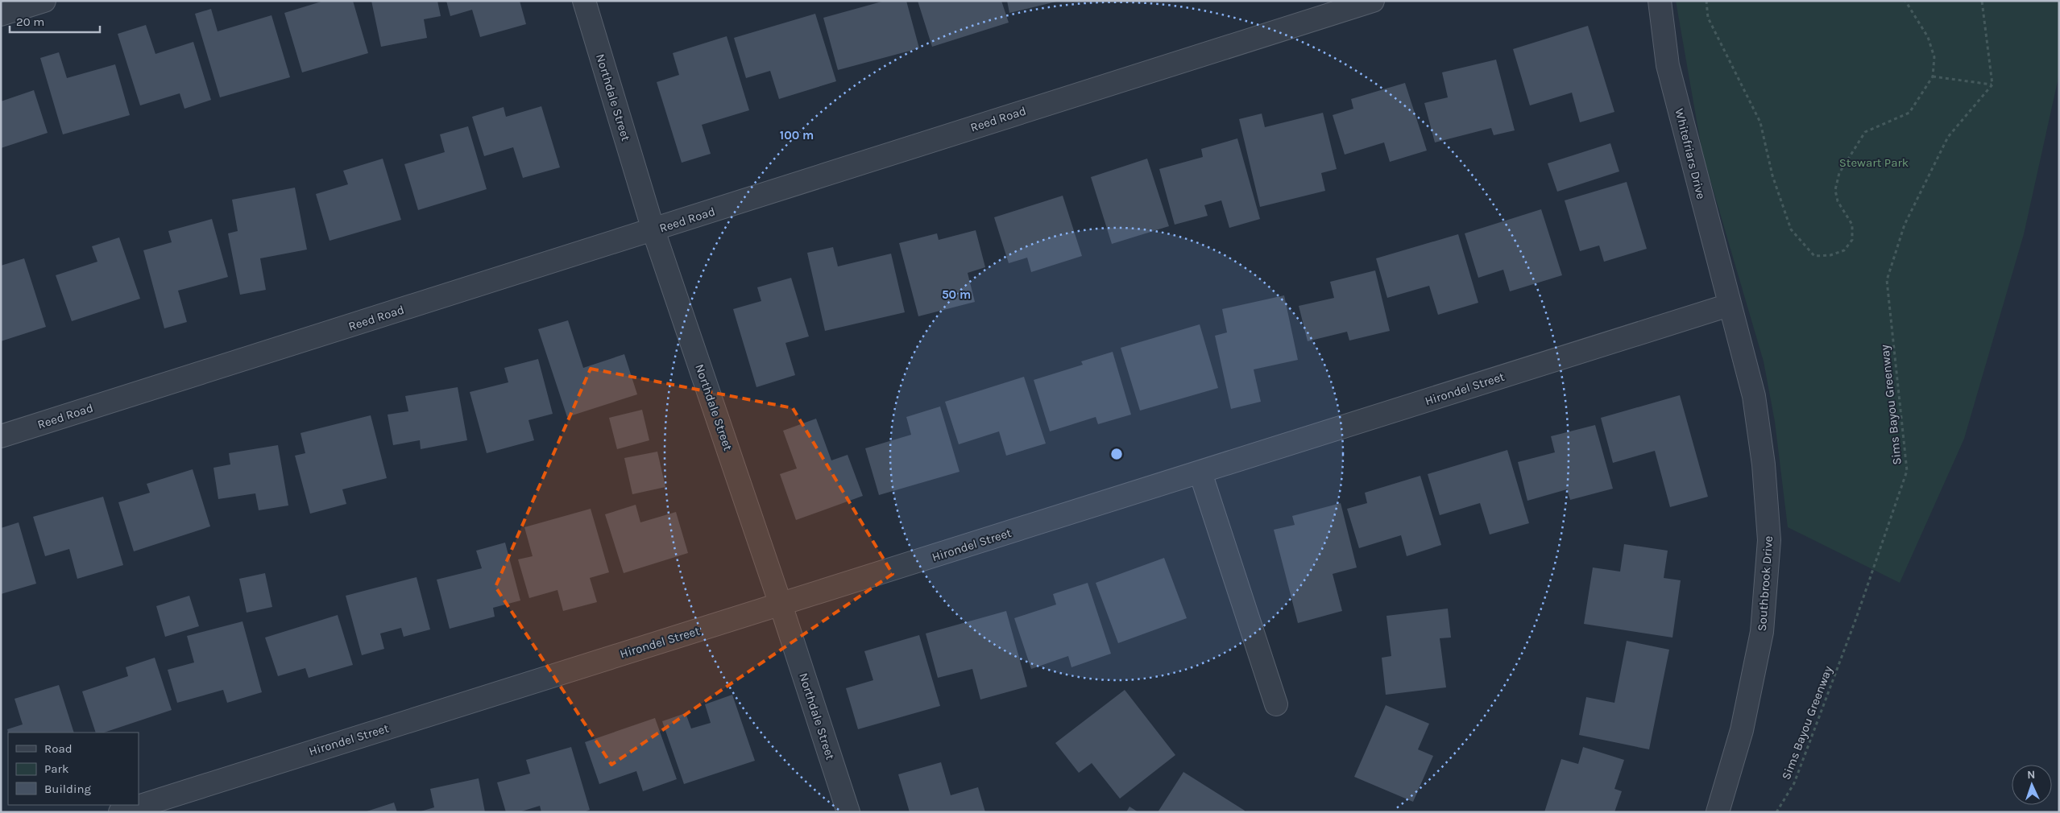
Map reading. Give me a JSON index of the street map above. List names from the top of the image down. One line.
{"streets":{"street":["Northdale Street","Reed Road","Whitefriars Drive","Hirondel Street","Southbrook Drive"],"path":["Sims Bayou Greenway"]},"crossings":[["Northdale Street","Reed Road"],["Northdale Street","Hirondel Street"],["Whitefriars Drive","Hirondel Street"],["Whitefriars Drive","Southbrook Drive"],["Hirondel Street","Southbrook Drive"]],"parks":["Stewart Park"],"legend":["Road","Park","Building"],"scale_bar":"20 m","north":"top","rings":["100 m","50 m"]}
